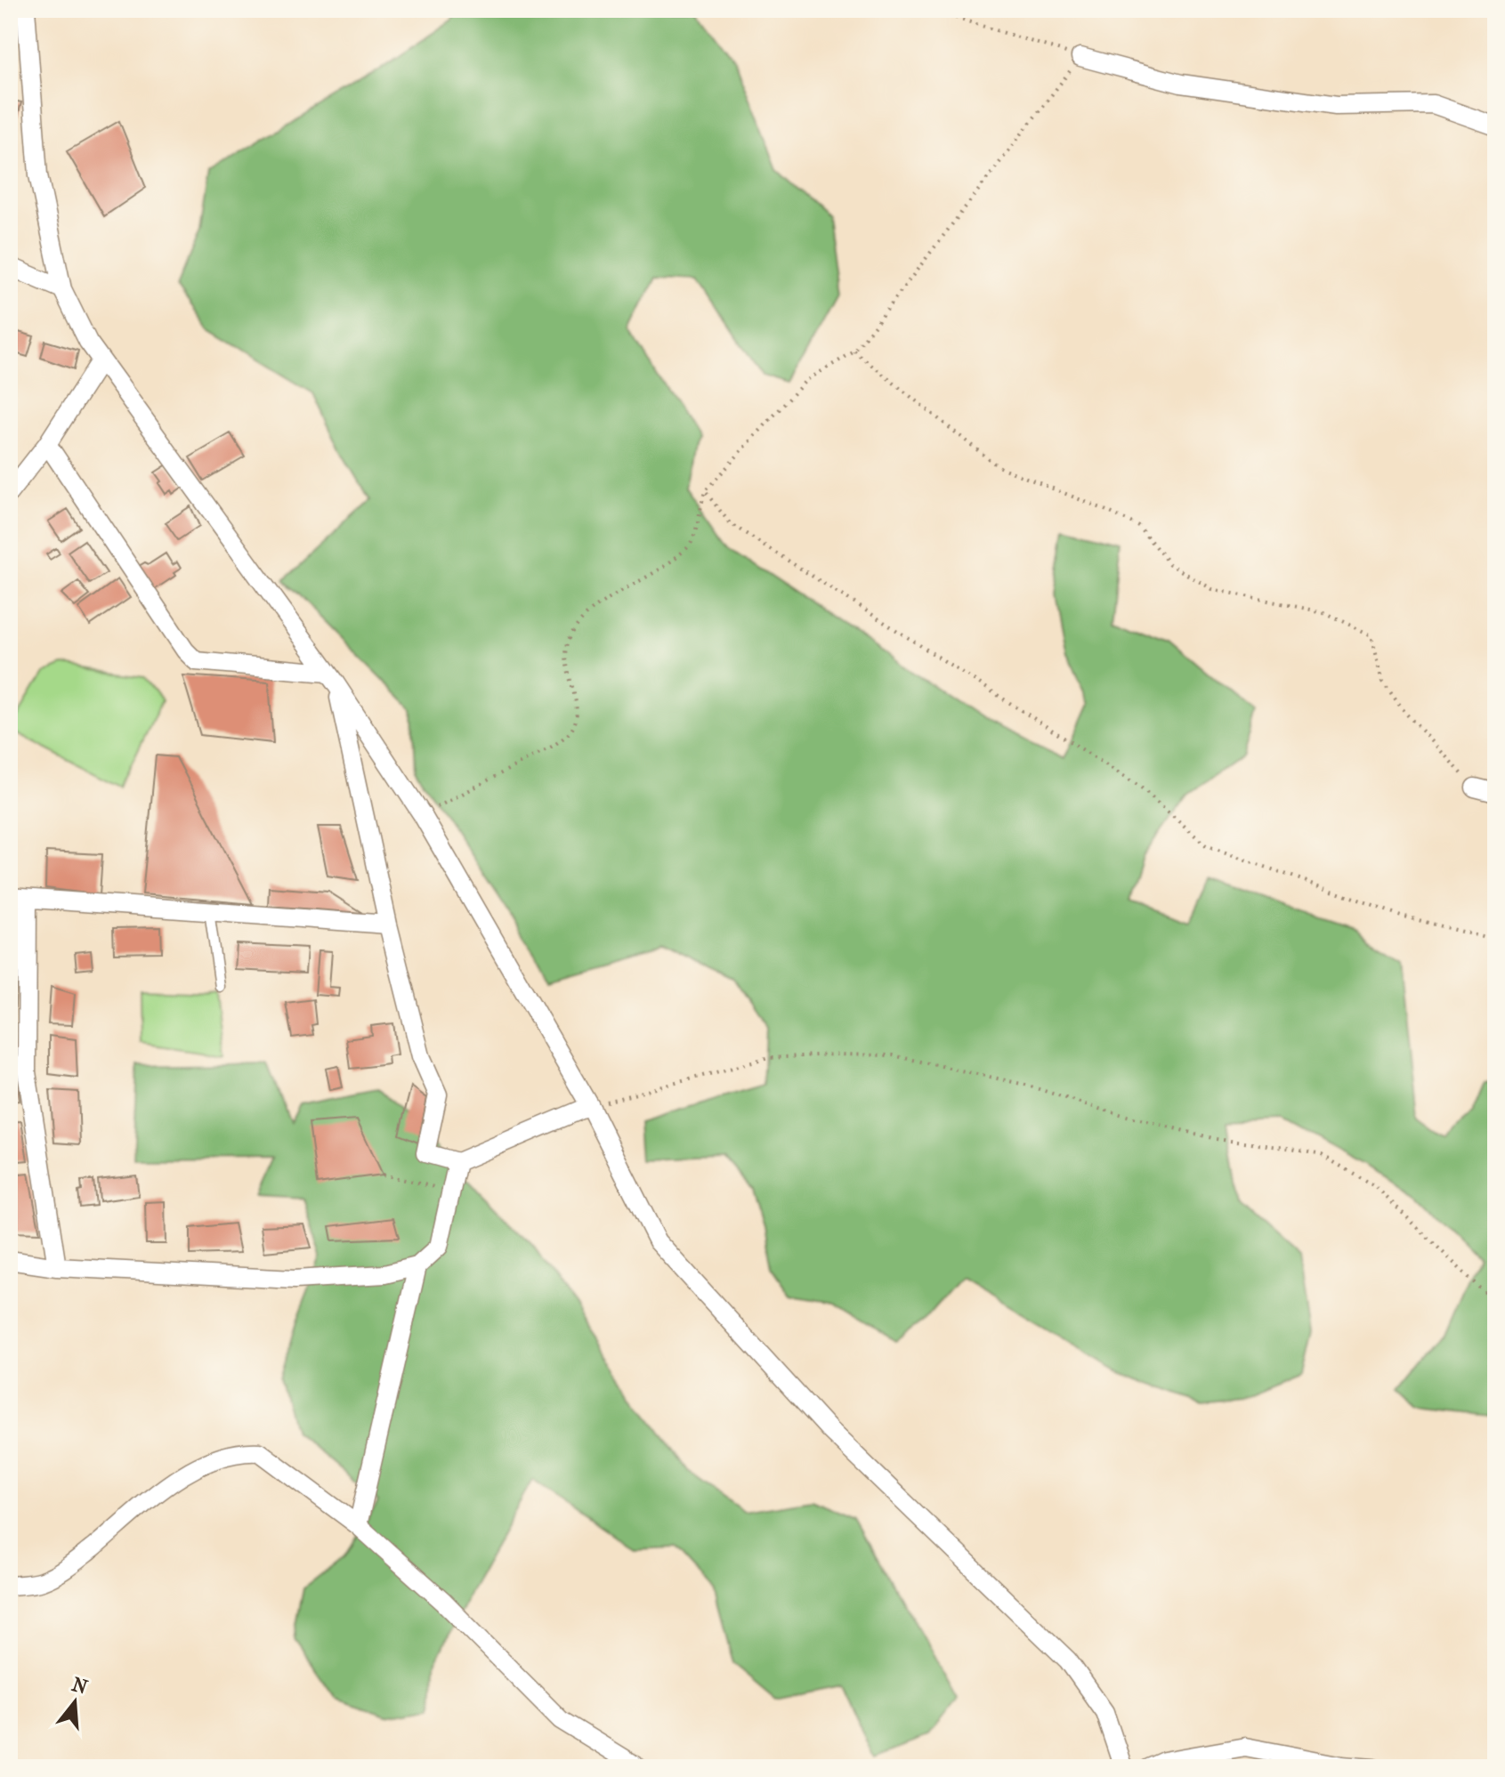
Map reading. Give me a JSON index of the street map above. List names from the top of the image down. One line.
{"north":"top"}
